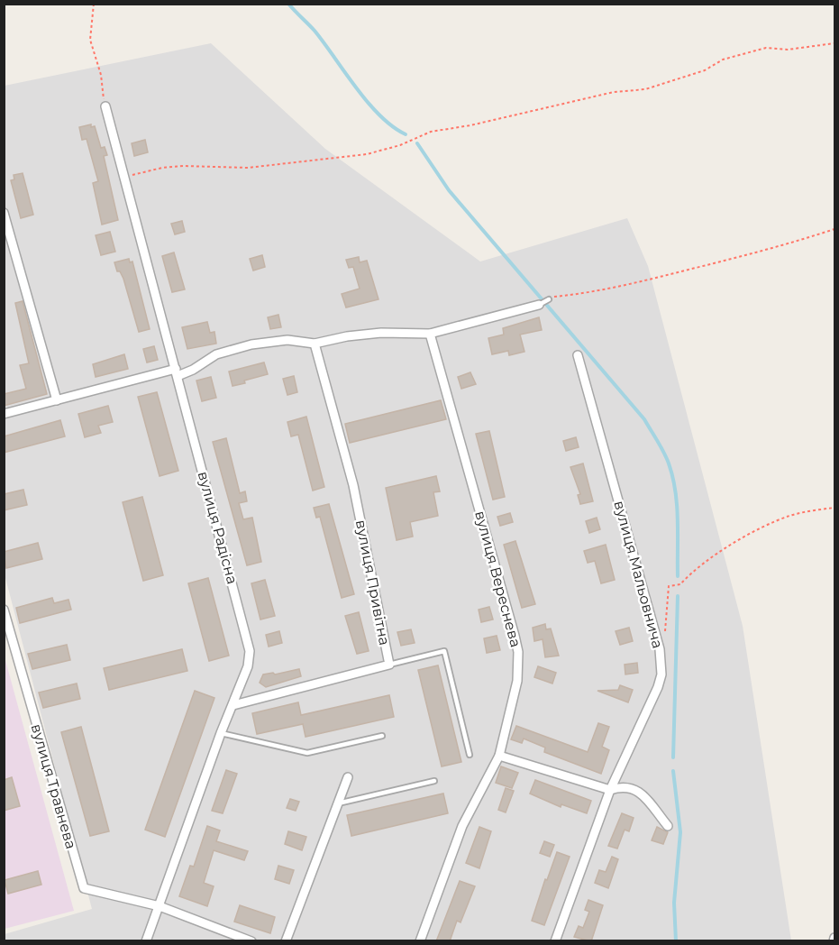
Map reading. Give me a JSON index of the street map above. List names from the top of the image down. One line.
{"streets":{"street":["вулиця Радісна","вулиця Мальовнича","вулиця Вереснева","вулиця Привітна","вулиця Травнева"]},"crossings":[["вулиця Радісна","вулиця Привітна"],["вулиця Радісна","вулиця Травнева"]]}
